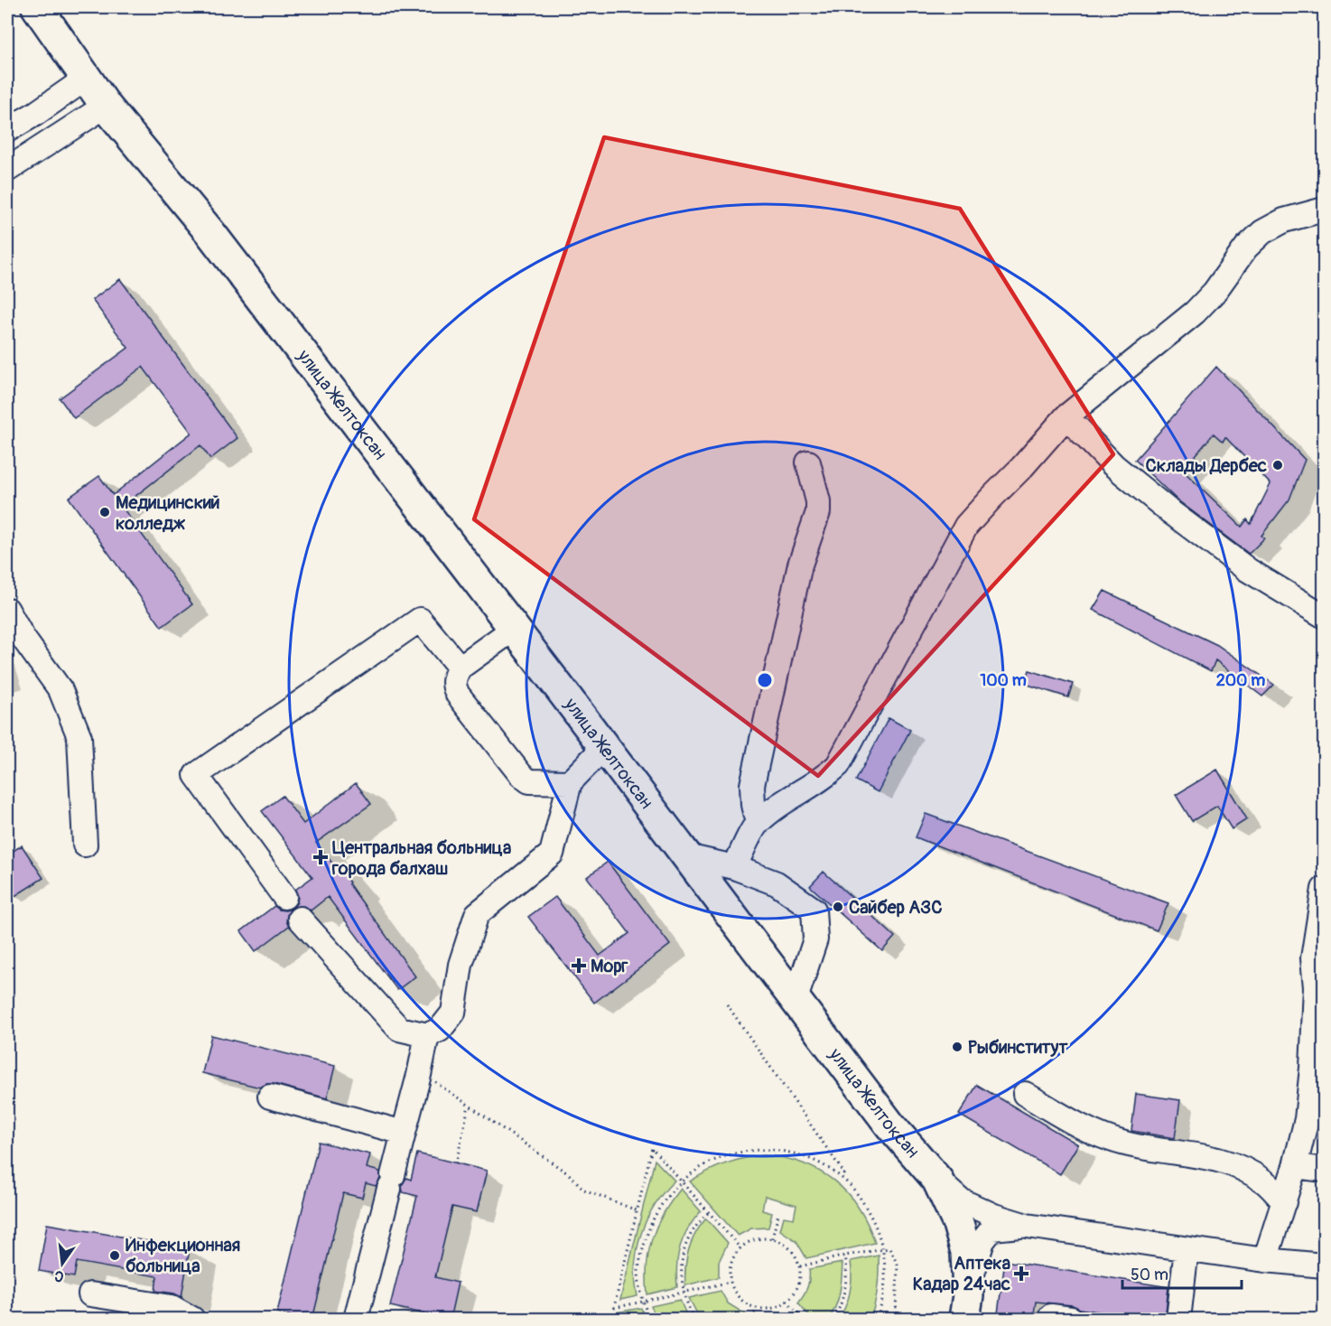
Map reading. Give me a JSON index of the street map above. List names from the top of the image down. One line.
{"streets":{"main road":["улица Желтоксан"]},"places":{"other":["Склады Дербес","Медицинский колледж","Сайбер АЗС","Рыбинститут","Инфекционная больница"],"health":["Центральная больница города балхаш","Морг","Аптека Кадар 24час"]},"scale_bar":"50 m","north":"bottom","rings":["100 m","200 m"]}
